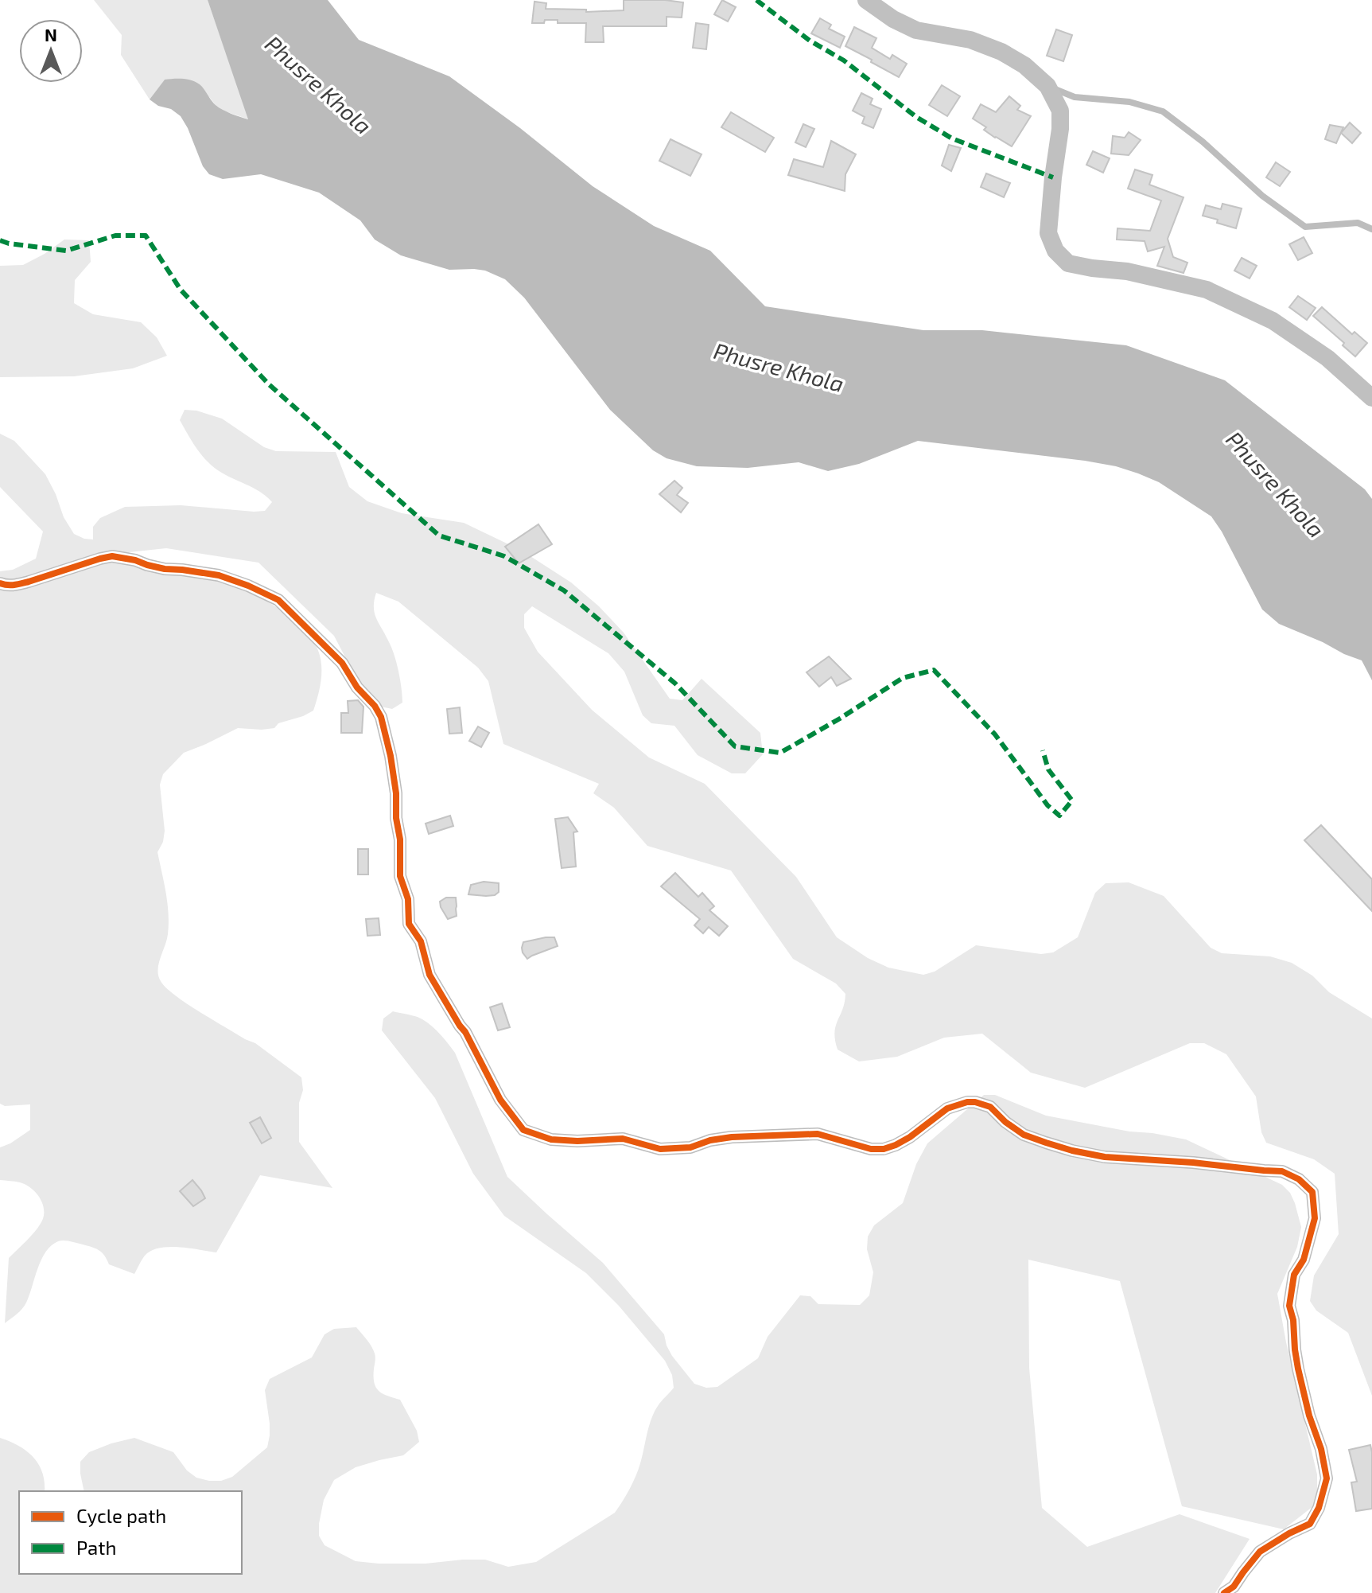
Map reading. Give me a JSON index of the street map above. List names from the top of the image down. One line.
{"water":["Phusre Khola"],"legend":["Cycle path","Path"],"north":"top"}
